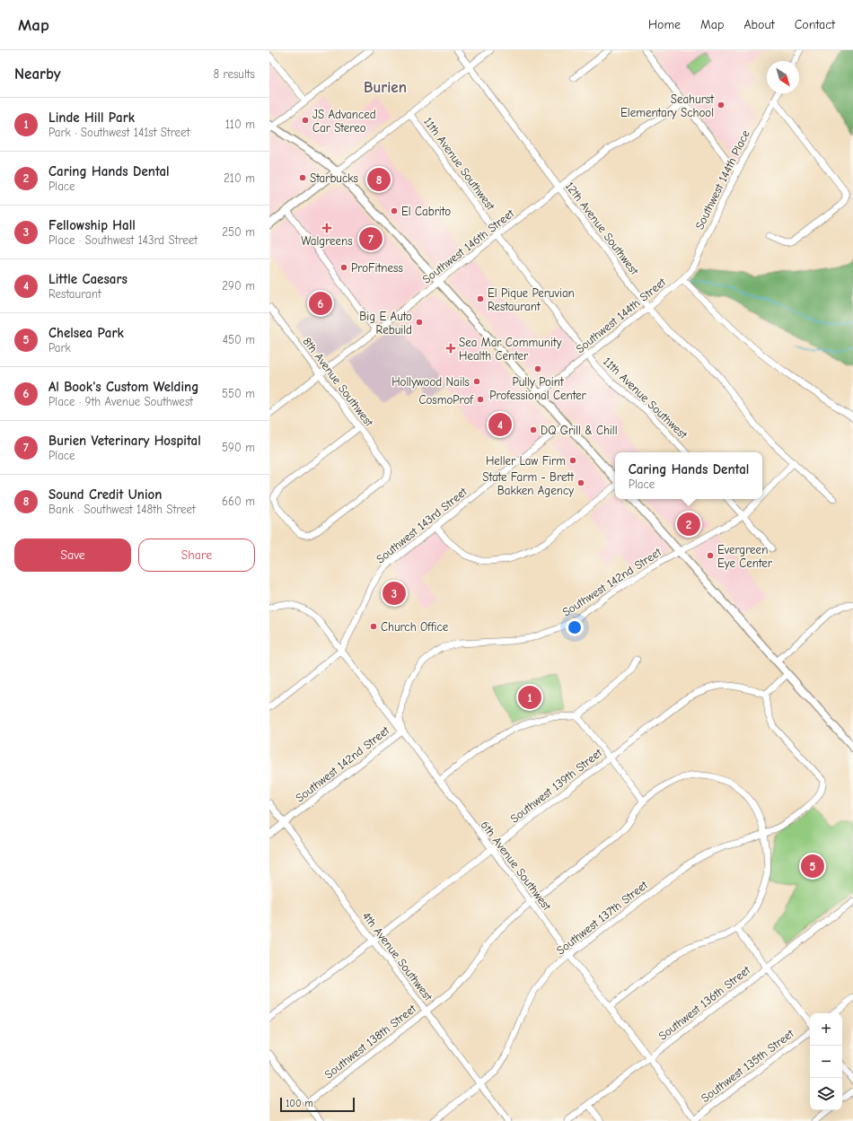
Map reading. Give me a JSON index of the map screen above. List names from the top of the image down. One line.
{"streets":{"street":["11th Avenue Southwest","Southwest 144th Place","12th Avenue Southwest","Southwest 146th Street","Southwest 144th Street","8th Avenue Southwest","Southwest 143rd Street","Southwest 142nd Street","Southwest 139th Street","6th Avenue Southwest","Southwest 137th Street","4th Avenue Southwest","Southwest 136th Street","Southwest 138th Street","Southwest 135th Street"]},"crossings":[["11th Avenue Southwest","Southwest 146th Street"],["11th Avenue Southwest","Southwest 144th Street"],["Southwest 144th Place","Southwest 144th Street"],["12th Avenue Southwest","Southwest 146th Street"],["12th Avenue Southwest","Southwest 144th Street"],["12th Avenue Southwest","Southwest 142nd Street"],["Southwest 146th Street","8th Avenue Southwest"],["Southwest 143rd Street","6th Avenue Southwest"],["Southwest 142nd Street","6th Avenue Southwest"],["Southwest 142nd Street","4th Avenue Southwest"],["Southwest 139th Street","6th Avenue Southwest"],["Southwest 139th Street","Southwest 137th Street"],["Southwest 139th Street","4th Avenue Southwest"],["6th Avenue Southwest","Southwest 137th Street"],["6th Avenue Southwest","Southwest 136th Street"],["6th Avenue Southwest","Southwest 138th Street"],["6th Avenue Southwest","Southwest 135th Street"],["Southwest 137th Street","4th Avenue Southwest"],["4th Avenue Southwest","Southwest 138th Street"]],"districts":["Burien"],"places":{"other":["Seahurst Elementary School","JS Advanced Car Stereo","Starbucks","El Cabrito","ProFitness","El Pique Peruvian Restaurant","Big E Auto Rebuild","Pully Point Professional Center","Hollywood Nails","CosmoProf","DQ Grill & Chill","Heller Law Firm","State Farm - Brett Bakken Agency","Evergreen Eye Center","Church Office"],"health":["Walgreens","Sea Mar Community Health Center"]},"scale_bar":"100 m","north":"bottom right","page":{"header":"Map","nav":["Home","Map","About","Contact"],"heading":["Nearby","8 results"],"list":[{"mark":"1","name":"Linde Hill Park","note":"Park · Southwest 141st Street","value":"110 m"},{"mark":"2","name":"Caring Hands Dental","note":"Place","value":"210 m"},{"mark":"3","name":"Fellowship Hall","note":"Place · Southwest 143rd Street","value":"250 m"},{"mark":"4","name":"Little Caesars","note":"Restaurant","value":"290 m"},{"mark":"5","name":"Chelsea Park","note":"Park","value":"450 m"},{"mark":"6","name":"Al Book's Custom Welding","note":"Place · 9th Avenue Southwest","value":"550 m"},{"mark":"7","name":"Burien Veterinary Hospital","note":"Place","value":"590 m"},{"mark":"8","name":"Sound Credit Union","note":"Bank · Southwest 148th Street","value":"660 m"}],"pins":["8","7","6","4","2","3","1","5"],"popup":["Caring Hands Dental","Place"],"buttons":["Save","Share"],"map_buttons":["+","−"],"scale":"100 m"}}
